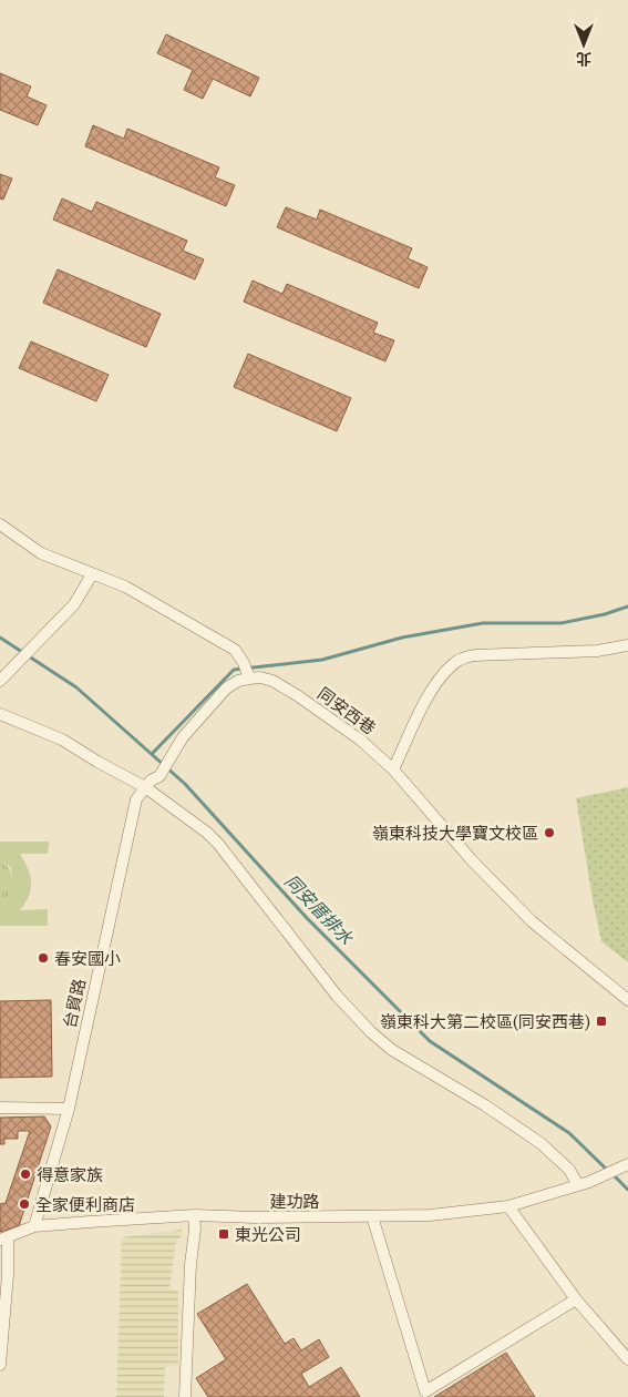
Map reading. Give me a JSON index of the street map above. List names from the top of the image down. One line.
{"streets":{"street":["同安西巷","台貿路","建功路"]},"crossings":[["台貿路","建功路"]],"water":["同安厝排水"],"places":{"other":["嶺東科技大學寶文校區","春安國小","得意家族","全家便利商店"],"transit":["嶺東科大第二校區(同安西巷)","東光公司"]},"north":"bottom"}
